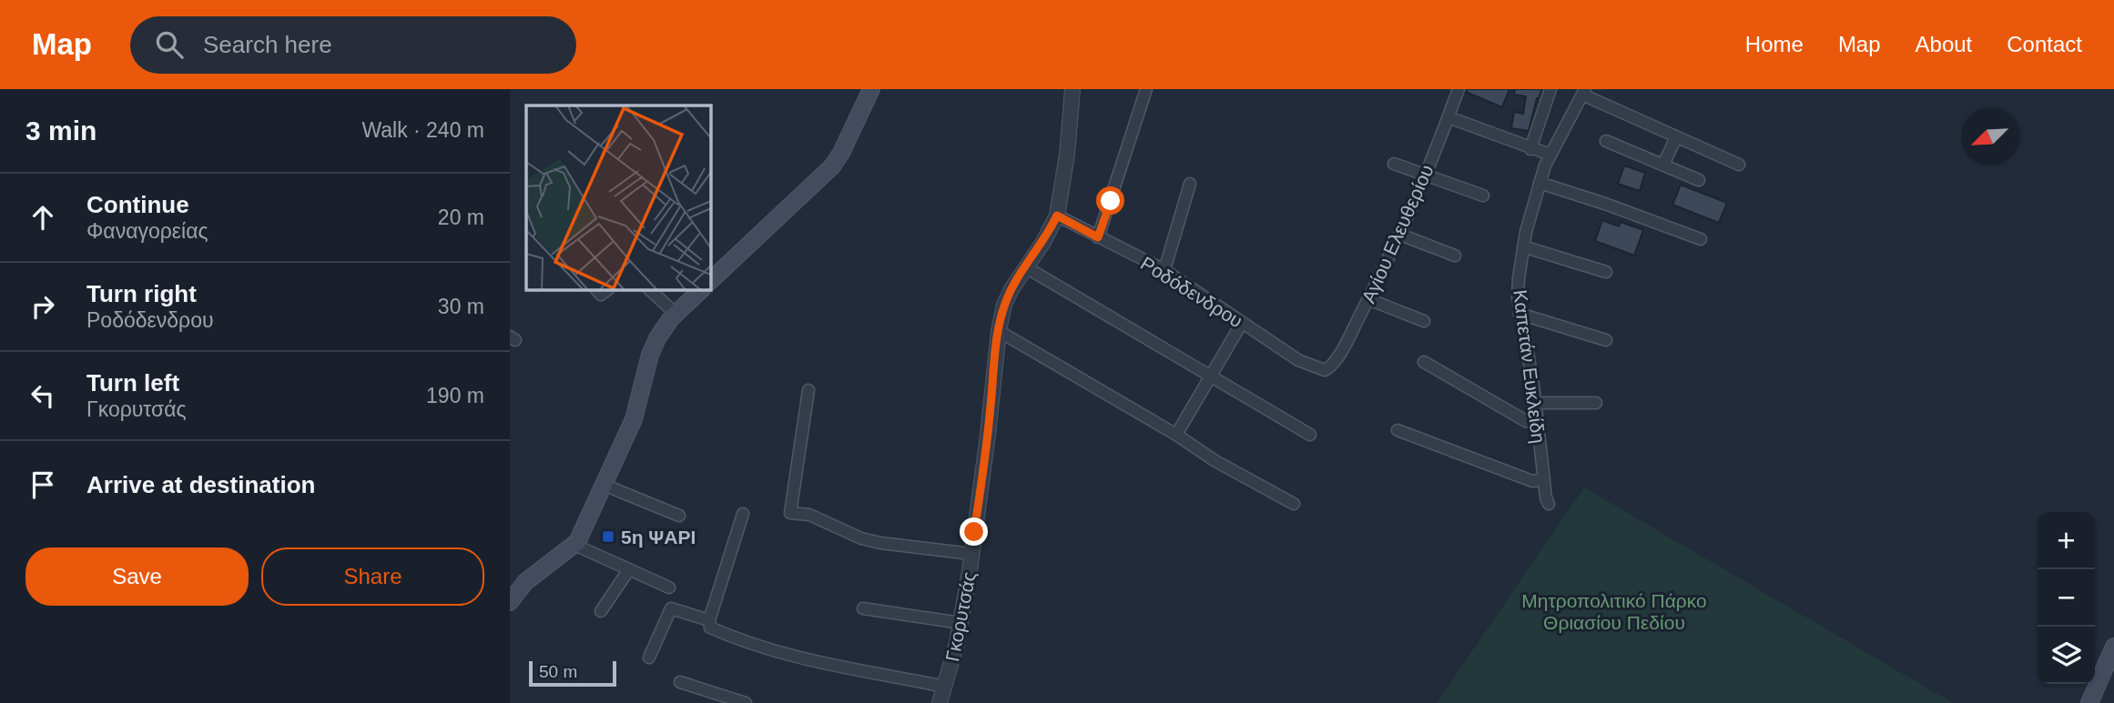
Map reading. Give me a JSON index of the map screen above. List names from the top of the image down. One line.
{"streets":{"street":["Αγίου Ελευθερίου","Ροδόδενδρου","Καπετάν Ευκλείδη","Γκορυτσάς"]},"crossings":[["Αγίου Ελευθερίου","Ροδόδενδρου"],["Ροδόδενδρου","Γκορυτσάς"]],"parks":["Μητροπολιτικό Πάρκο Θριασίου Πεδίου"],"places":{"transit":["5η ΨΑΡΙ"]},"scale_bar":"50 m","north":"bottom left","page":{"header":"Map","search":"Search here","nav":["Home","Map","About","Contact"],"heading":["3 min","Walk · 240 m"],"list":[["Continue","Φαναγορείας","20 m"],["Turn right","Ροδόδενδρου","30 m"],["Turn left","Γκορυτσάς","190 m"],"Arrive at destination"],"map_buttons":["+","−"],"buttons":["Save","Share"],"scale":"50 m"}}
